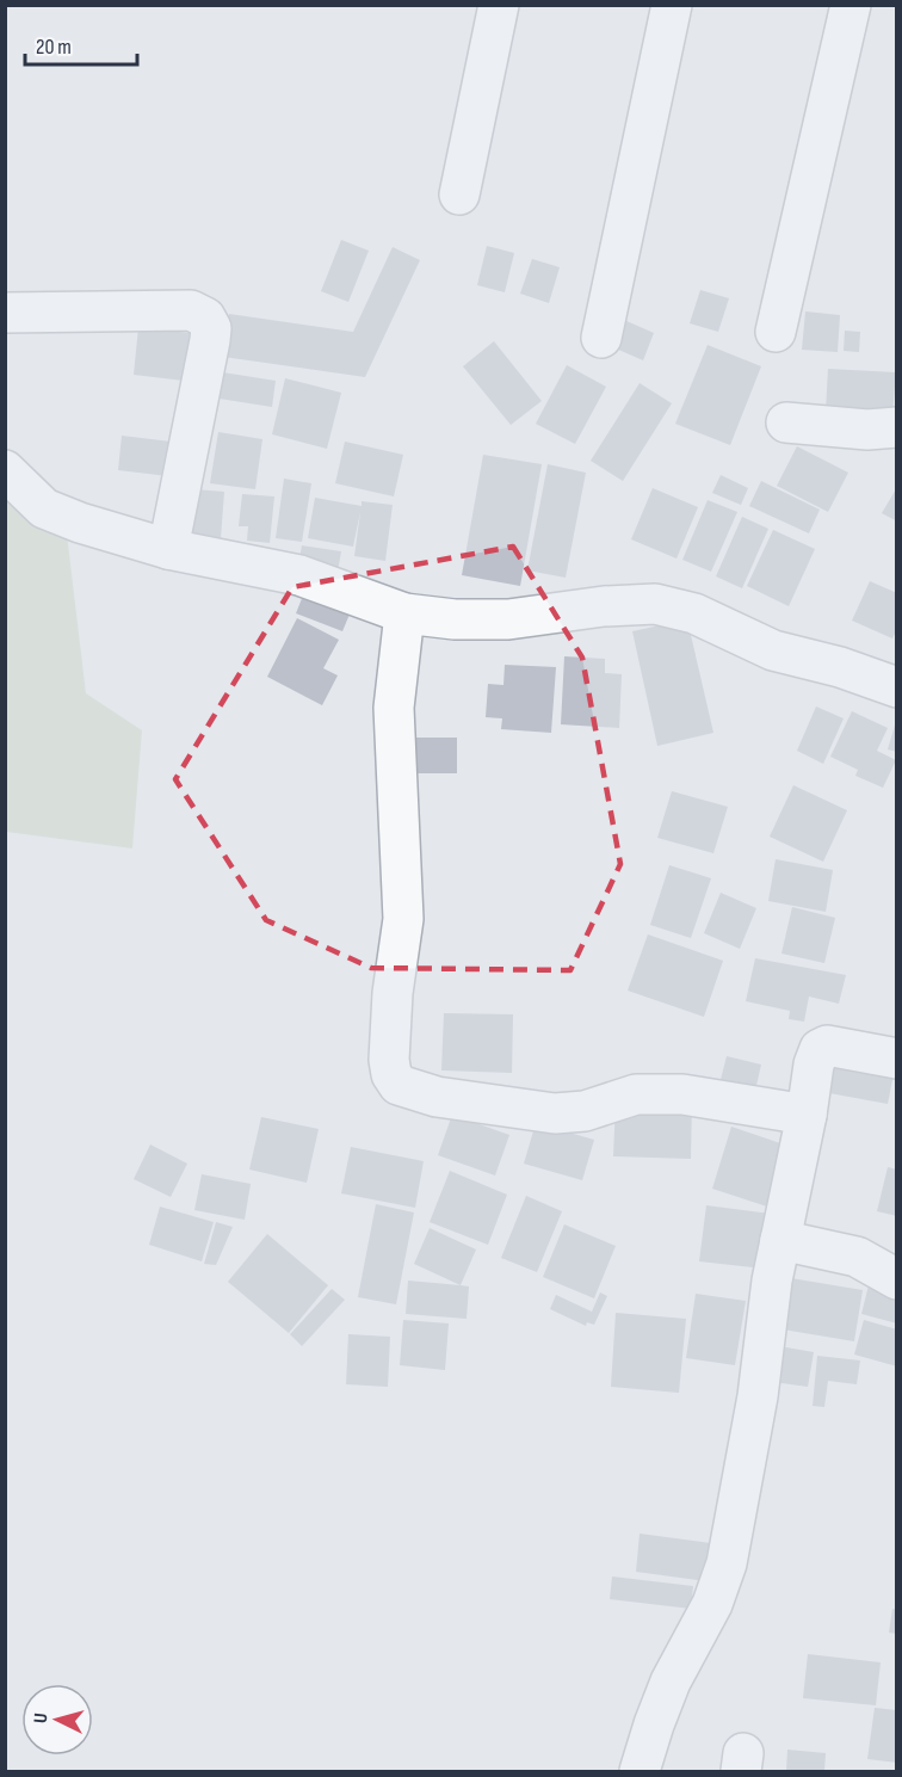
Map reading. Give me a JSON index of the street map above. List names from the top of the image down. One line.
{"scale_bar":"20 m","north":"left"}
